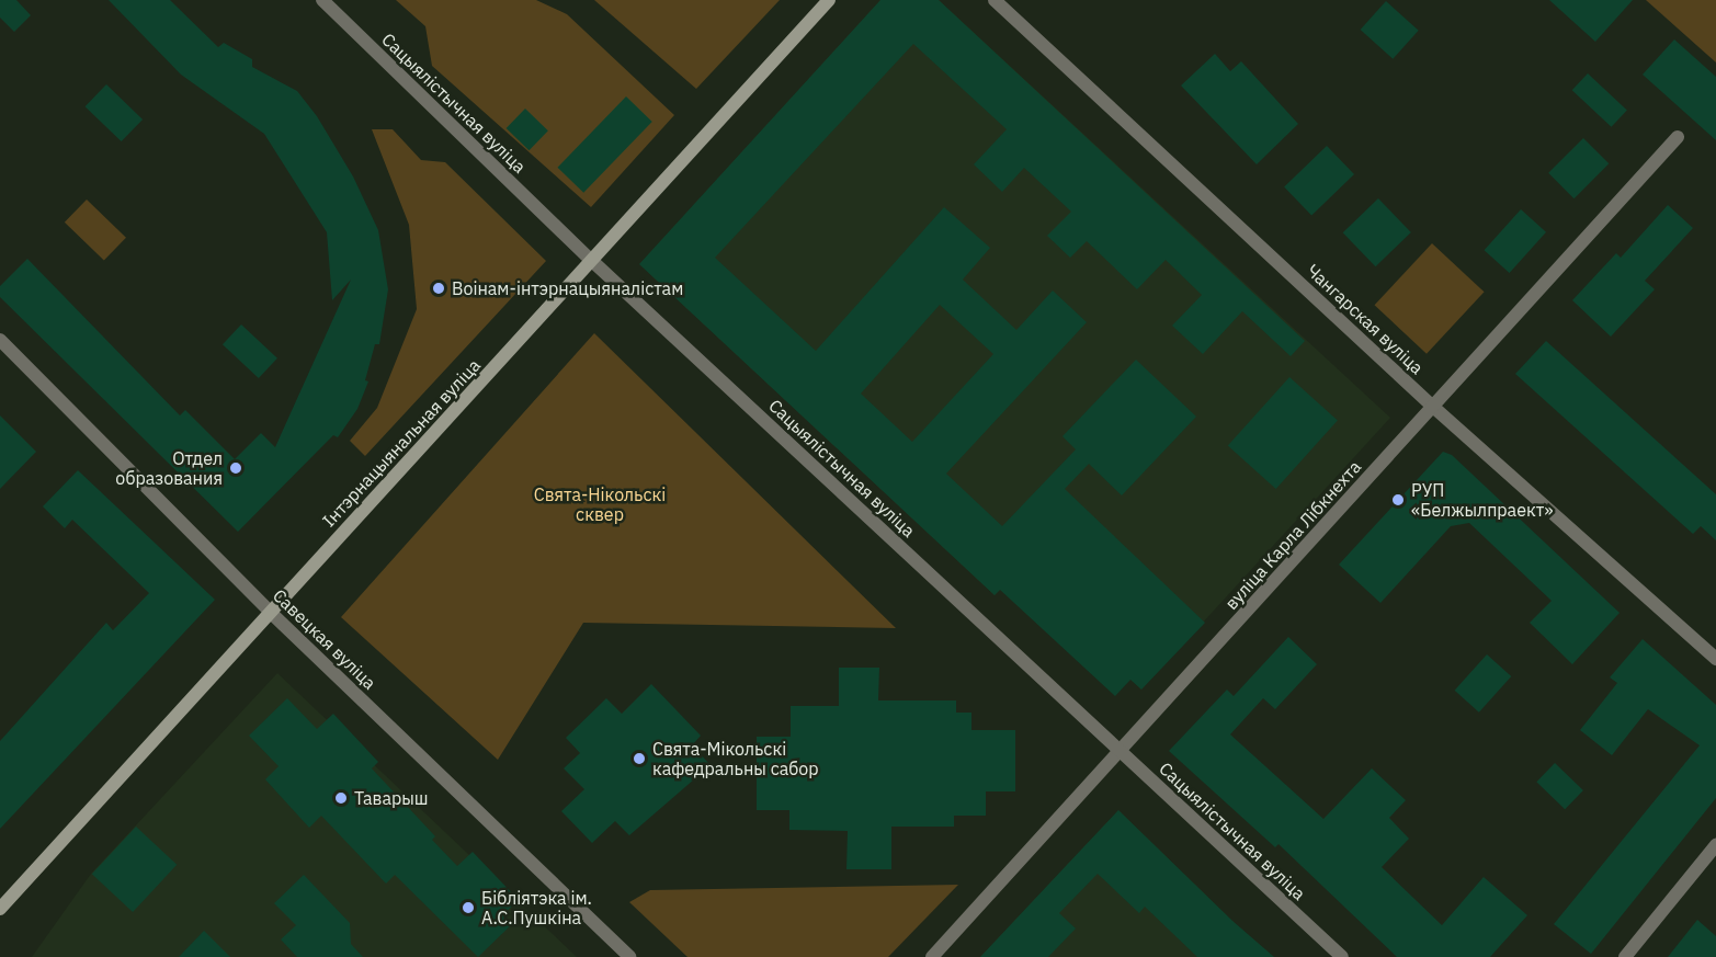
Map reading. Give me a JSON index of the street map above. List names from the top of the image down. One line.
{"streets":{"main road":["Інтэрнацыянальная вуліца"],"street":["Сацыялістычная вуліца","Чангарская вуліца","вуліца Карла Лібкнехта","Савецкая вуліца"]},"crossings":[["Сацыялістычная вуліца","Інтэрнацыянальная вуліца"],["Сацыялістычная вуліца","вуліца Карла Лібкнехта"],["Чангарская вуліца","вуліца Карла Лібкнехта"],["Інтэрнацыянальная вуліца","Савецкая вуліца"]],"parks":["Свята-Нікольскі сквер"],"places":["Воінам-інтэрнацыяналістам","Отдел образования","РУП «Белжылпраект»","Свята-Мікольскі кафедральны сабор","Таварыш","Бібліятэка ім. А.С.Пушкіна"]}
